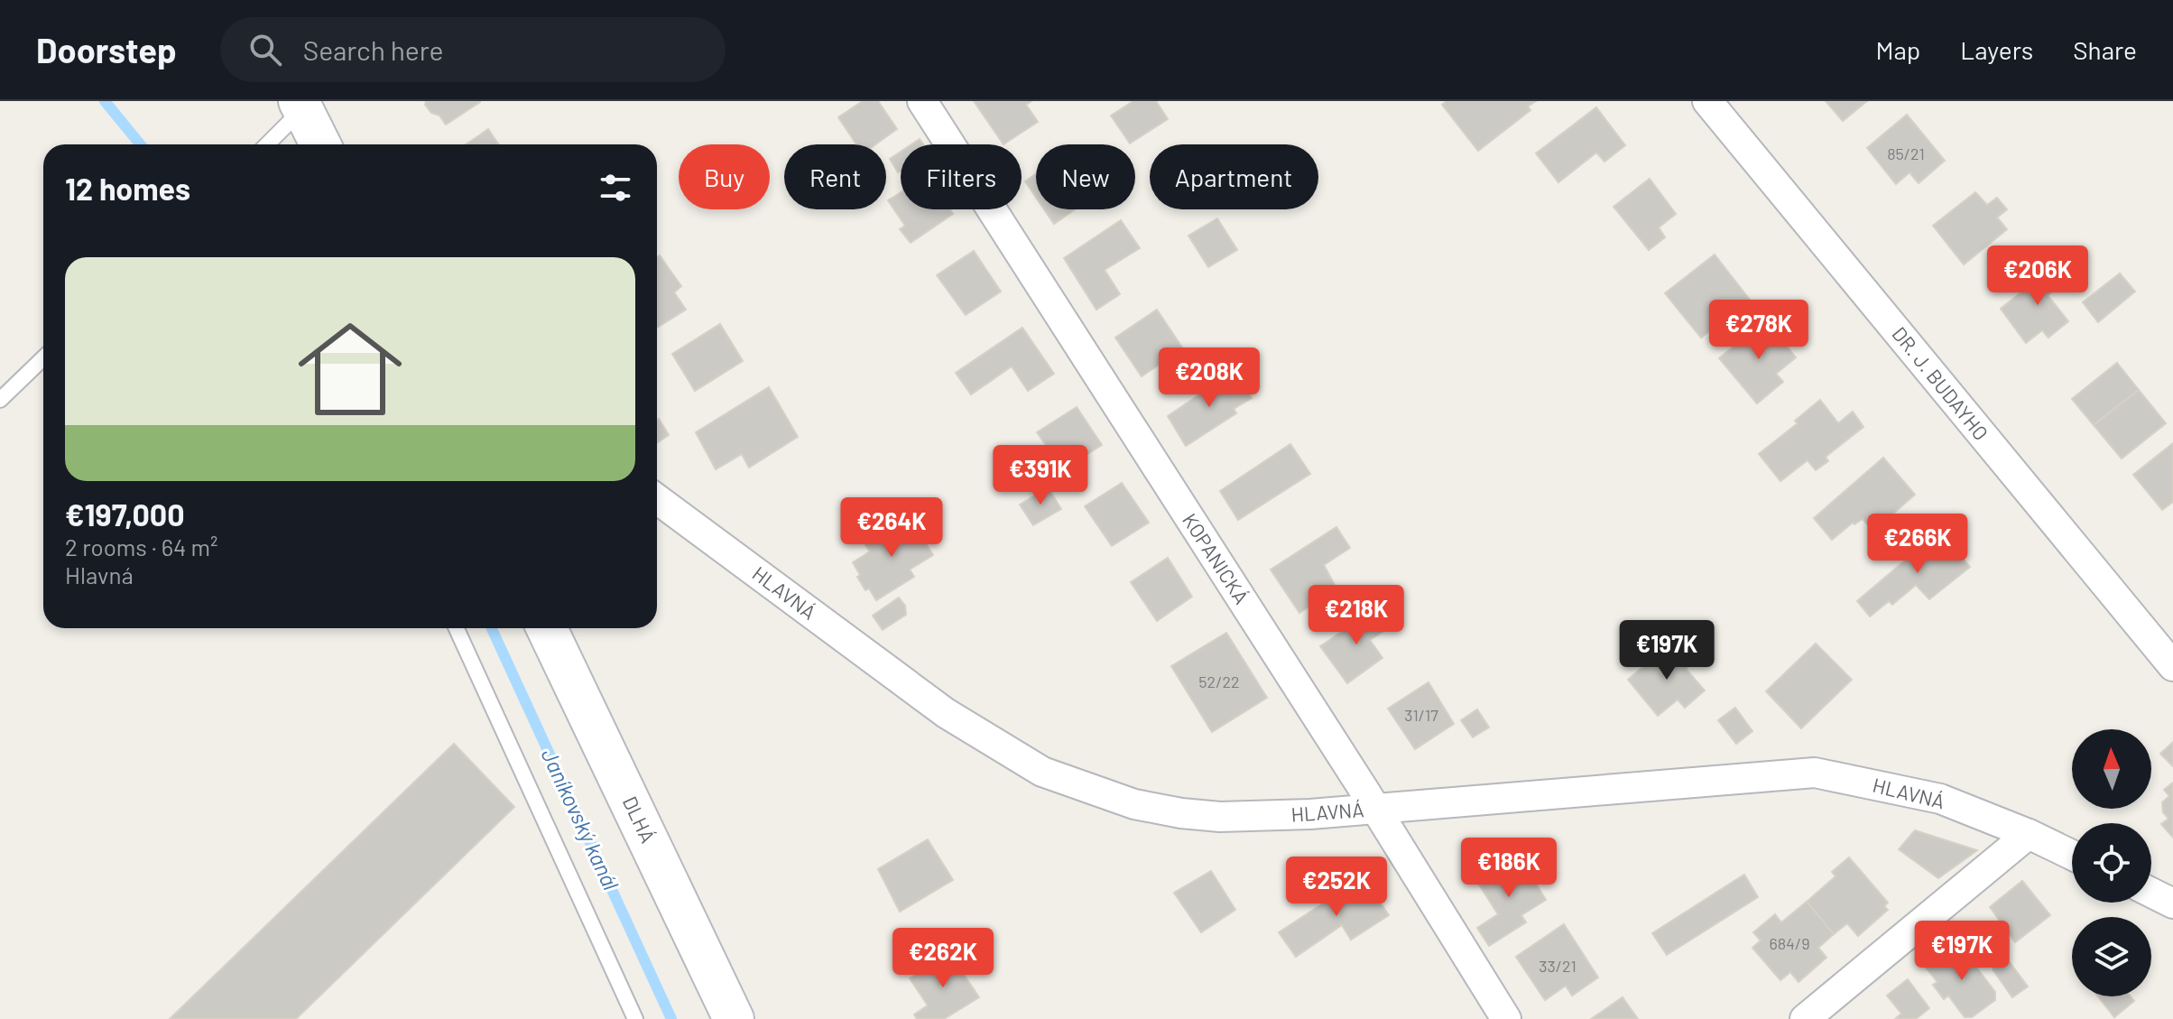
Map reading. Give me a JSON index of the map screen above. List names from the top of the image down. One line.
{"streets":{"street":["DR. J. BUDAYHO","KOPANICKÁ","HLAVNÁ","DLHÁ"]},"crossings":[["KOPANICKÁ","HLAVNÁ"]],"water":["Janíkovský kanál"],"house_numbers":["85/21","52/22","31/17","684/9","33/21"],"north":"top","page":{"header":"Doorstep","search":"Search here","nav":["Map","Layers","Share"],"chip":["Buy","Rent","Filters","New","Apartment"],"heading":"12 homes","list":[{"name":"€197,000","note":"2 rooms · 64 m² · Hlavná"}],"price":["€206K","€278K","€208K","€391K","€264K","€266K","€218K","€197K","€186K","€252K","€197K","€262K"]}}
